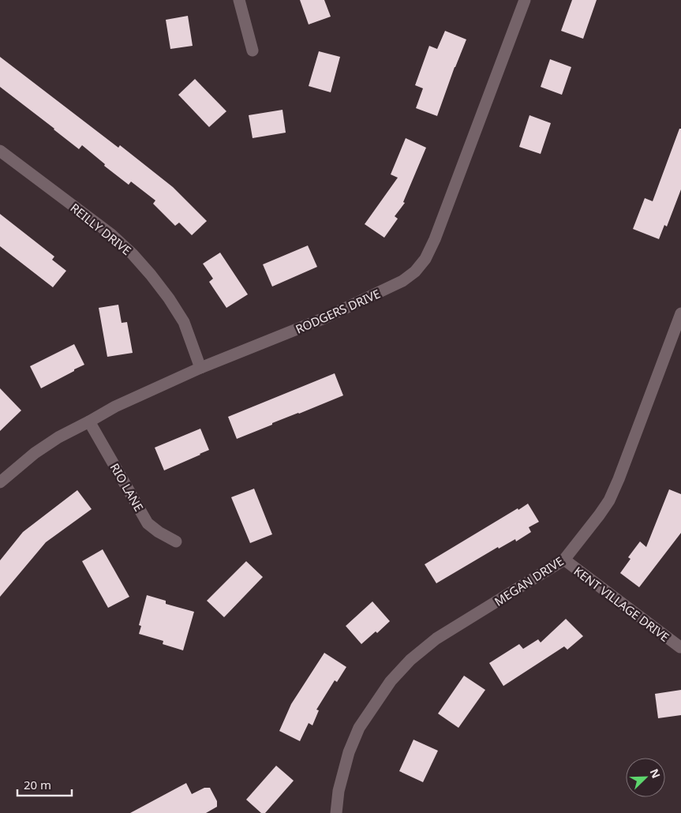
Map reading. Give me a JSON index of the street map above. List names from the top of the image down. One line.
{"streets":{"street":["REILLY DRIVE","RODGERS DRIVE","RIO LANE","MEGAN DRIVE","KENT VILLAGE DRIVE"]},"crossings":[["REILLY DRIVE","RODGERS DRIVE"],["RODGERS DRIVE","RIO LANE"],["MEGAN DRIVE","KENT VILLAGE DRIVE"]],"scale_bar":"20 m","north":"top right"}
